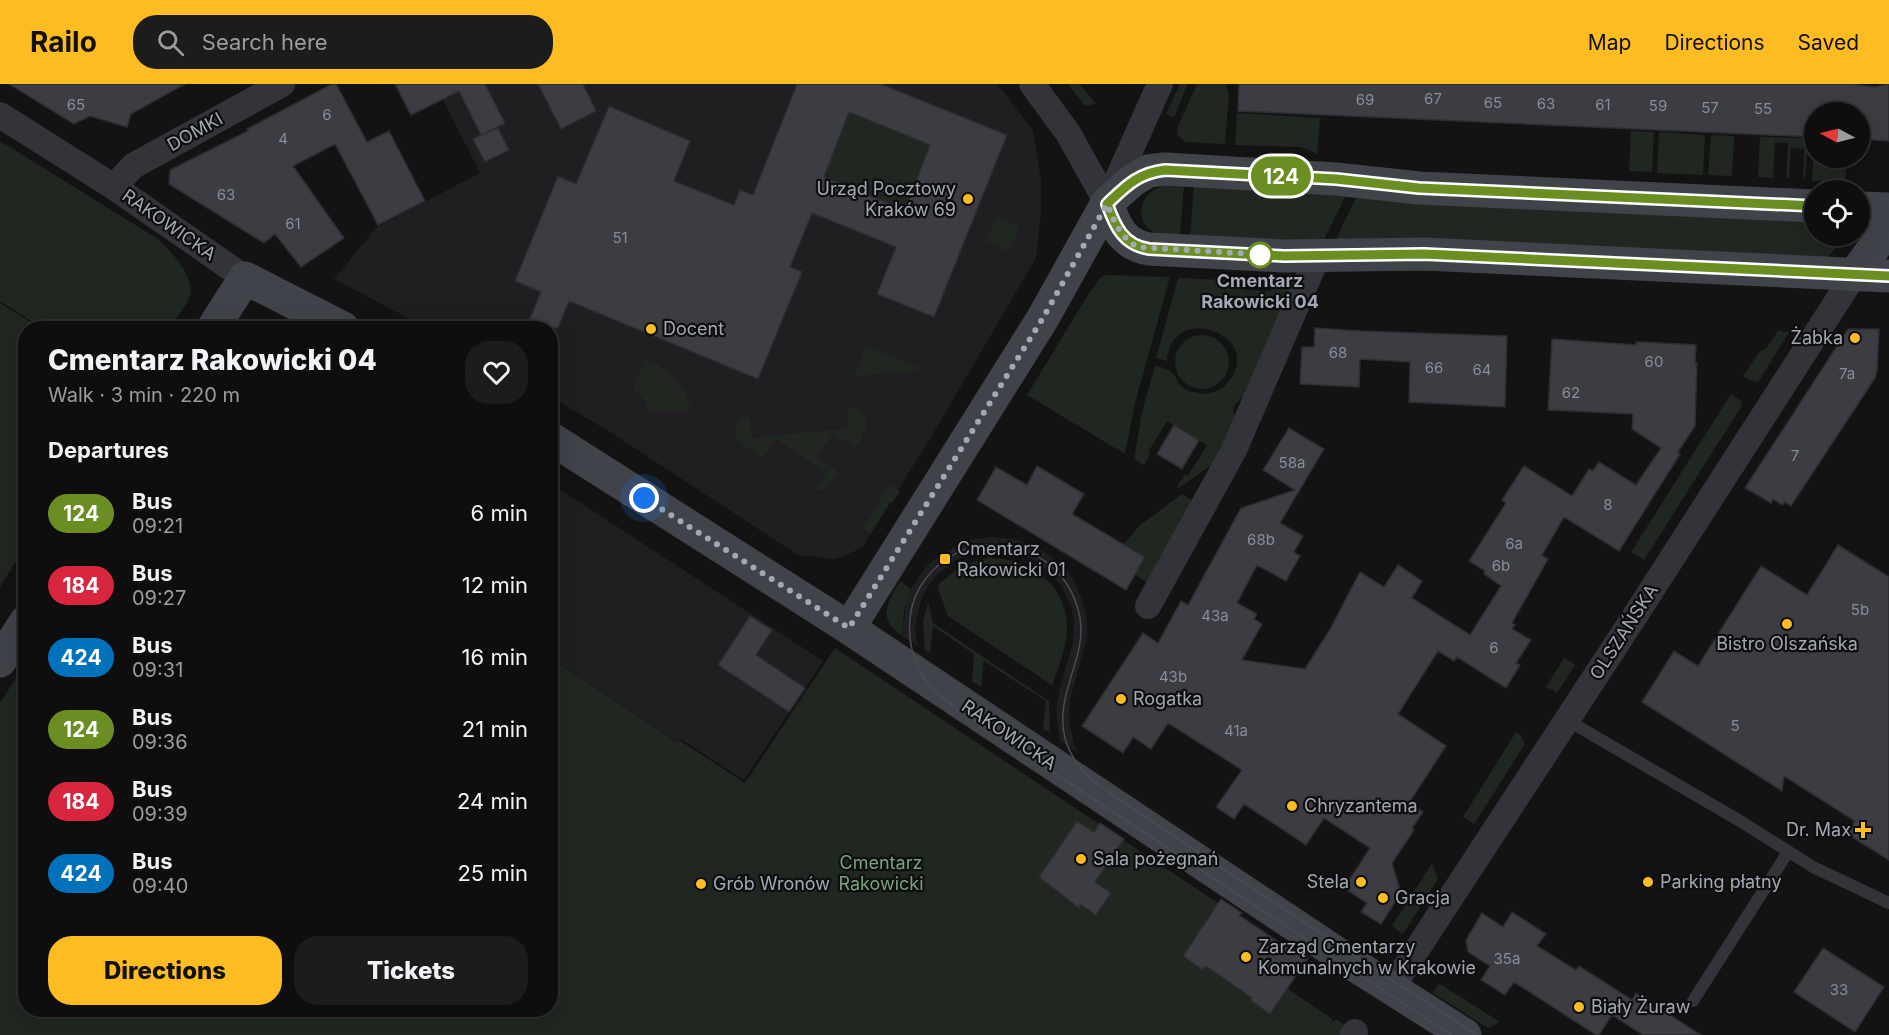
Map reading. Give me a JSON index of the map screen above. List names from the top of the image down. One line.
{"streets":{"street":["DOMKI","RAKOWICKA","OLSZAŃSKA"]},"crossings":[["DOMKI","RAKOWICKA"],["RAKOWICKA","OLSZAŃSKA"]],"parks":["Cmentarz Rakowicki"],"places":{"other":["Urząd Pocztowy Kraków 69","Cmentarz Rakowicki 04","Docent","Żabka","Bistro Olszańska","Rogatka","Chryzantema","Sala pożegnań","Stela","Parking płatny","Grób Wronów","Gracja","Zarząd Cmentarzy Komunalnych w Krakowie","Biały Żuraw"],"transit":["Cmentarz Rakowicki 01"],"health":["Dr. Max"]},"lines":["bus line 124"],"house_numbers":["67","69","65","63","65","61","59","57","55","6","4","63","61","51","68","60","66","64","7a","62","7","58a","8","68b","6a","6b","5b","43a","6","43b","5","41a","35a","33"],"north":"left","page":{"header":"Railo","search":"Search here","nav":["Map","Directions","Saved"],"on_map":"124","heading":[["Cmentarz Rakowicki 04","Walk · 3 min · 220 m"],"Departures"],"list":[{"mark":"124","name":"Bus","note":"09:21","value":"6 min"},{"mark":"184","name":"Bus","note":"09:27","value":"12 min"},{"mark":"424","name":"Bus","note":"09:31","value":"16 min"},{"mark":"124","name":"Bus","note":"09:36","value":"21 min"},{"mark":"184","name":"Bus","note":"09:39","value":"24 min"},{"mark":"424","name":"Bus","note":"09:40","value":"25 min"}],"buttons":["Directions","Tickets"]}}
